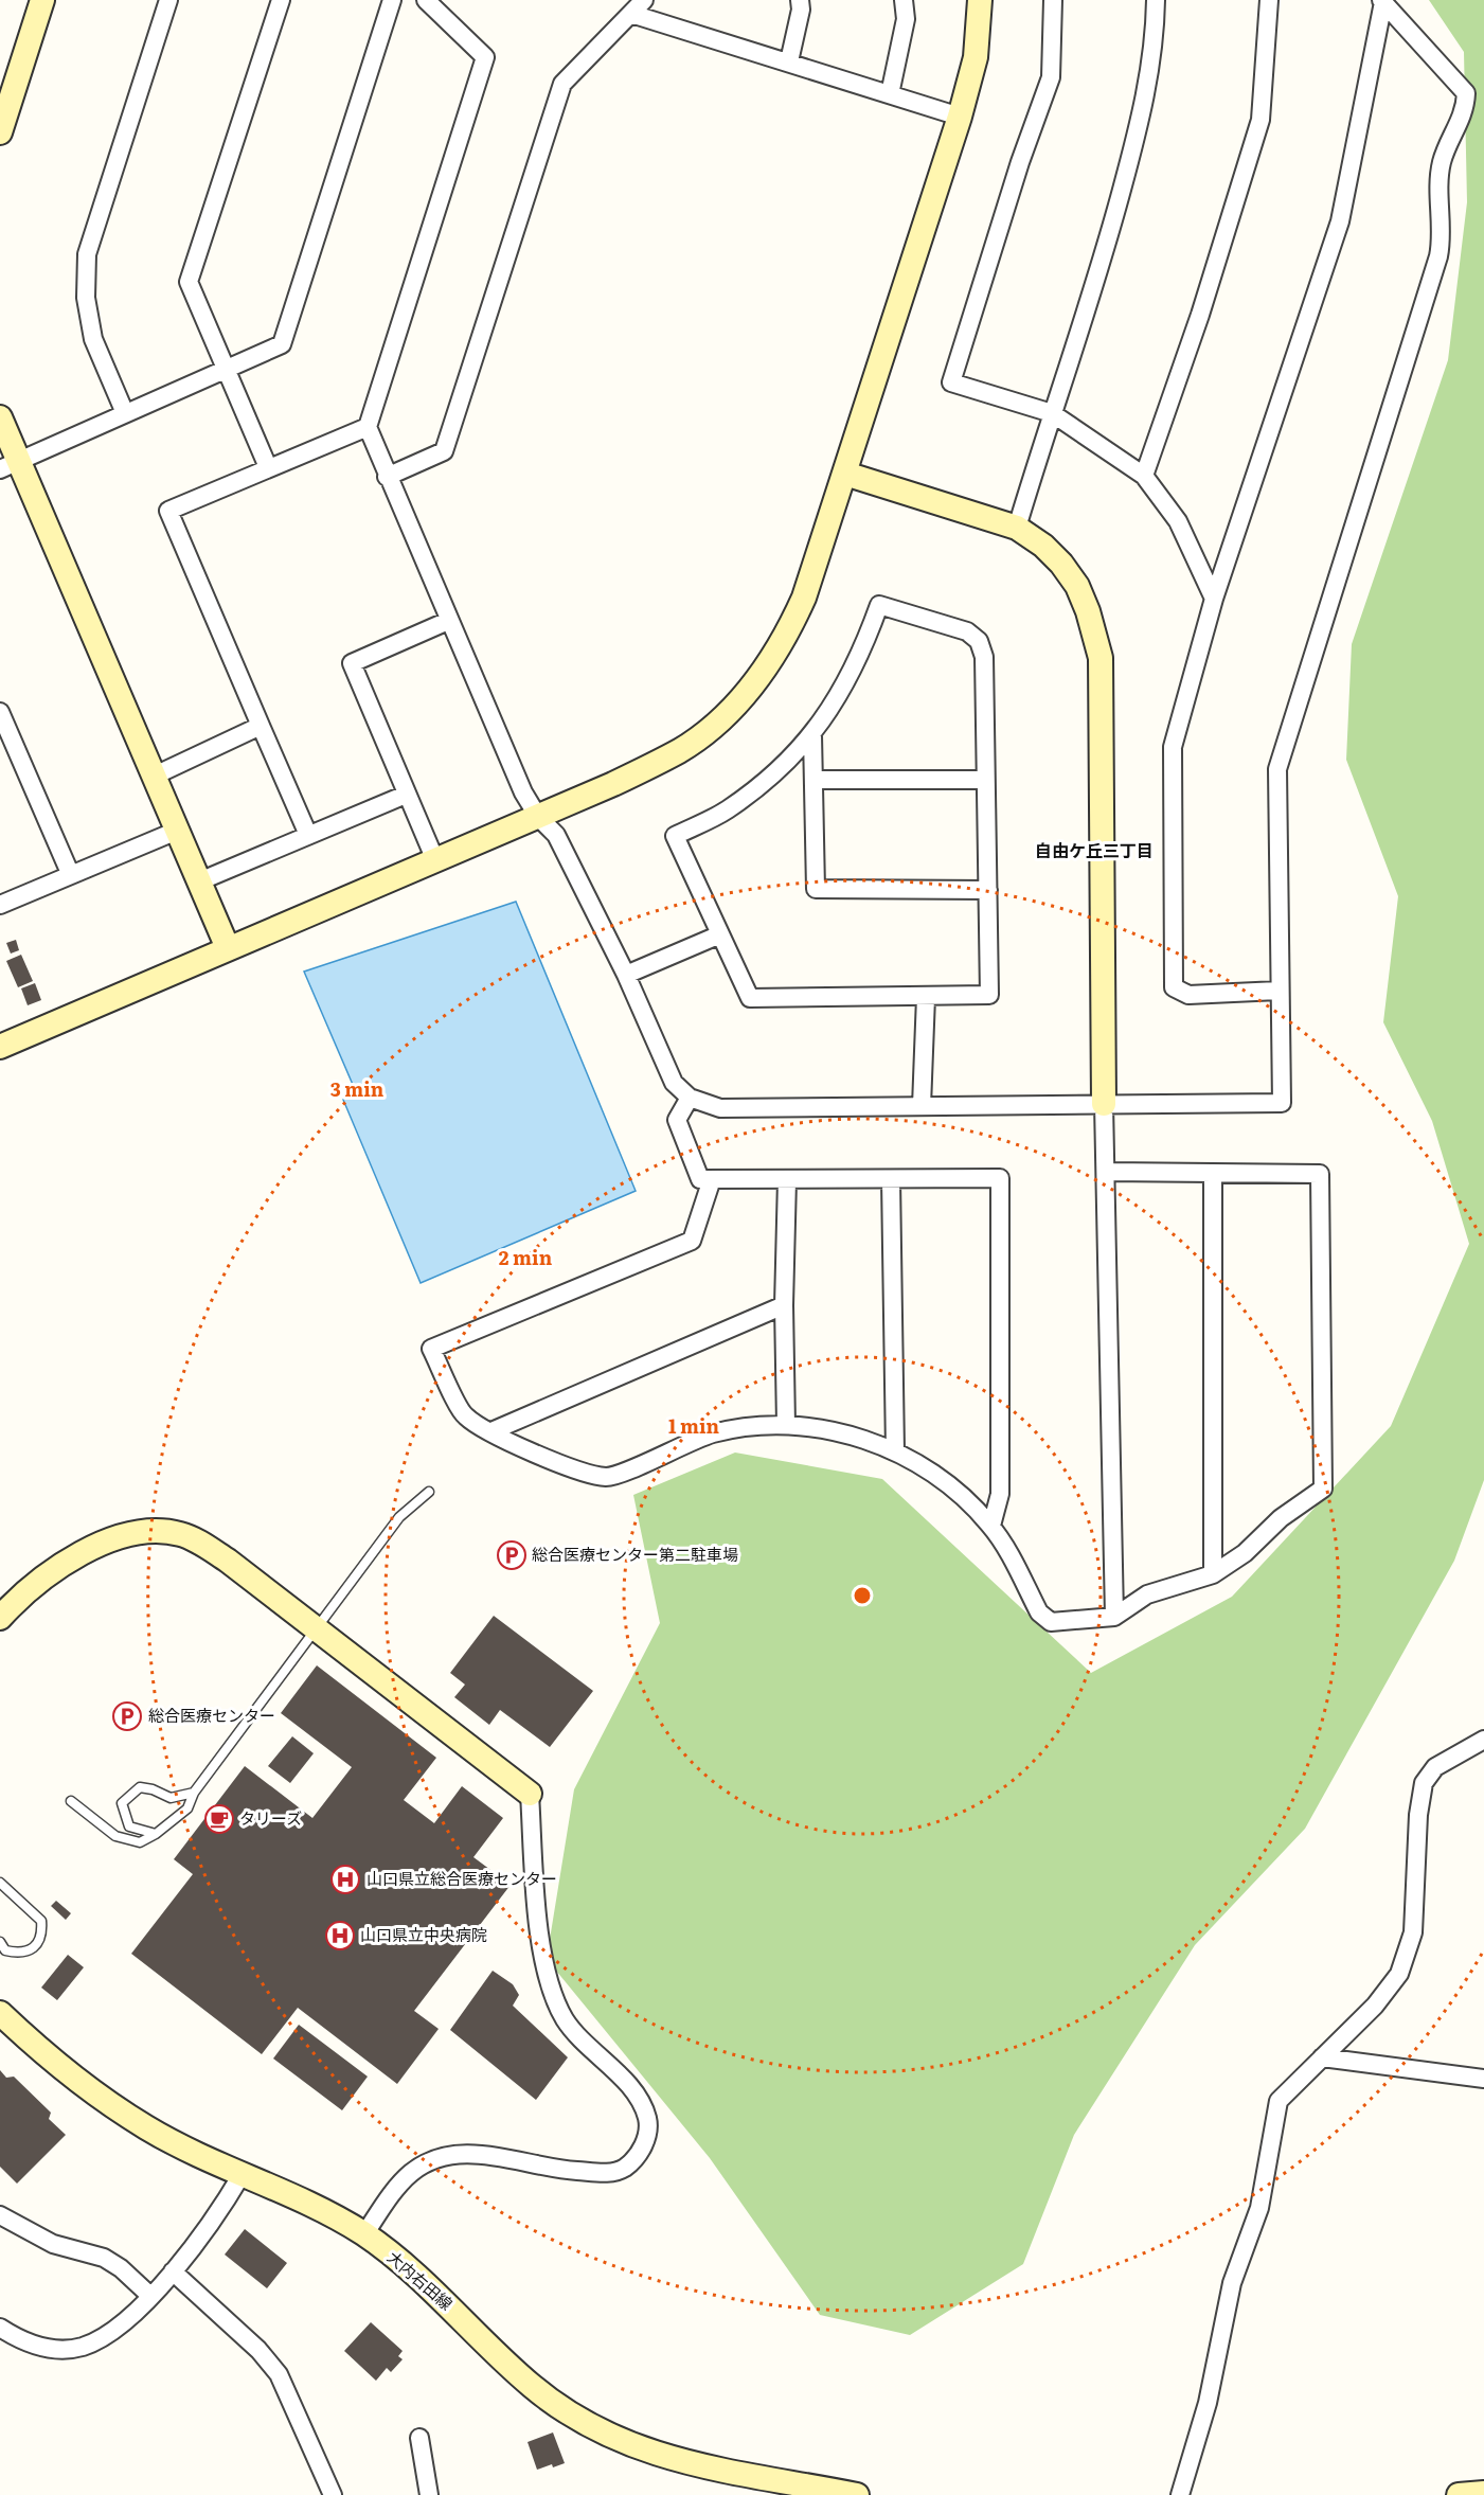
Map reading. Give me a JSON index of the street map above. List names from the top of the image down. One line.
{"streets":{"street":["大内右田線"]},"districts":["自由ケ丘三丁目"],"places":{"parking":["総合医療センター第二駐車場","総合医療センター"],"cafe":["タリーズ"],"hospital":["山口県立総合医療センター","山口県立中央病院"]},"rings":["3 min","2 min","1 min"]}
